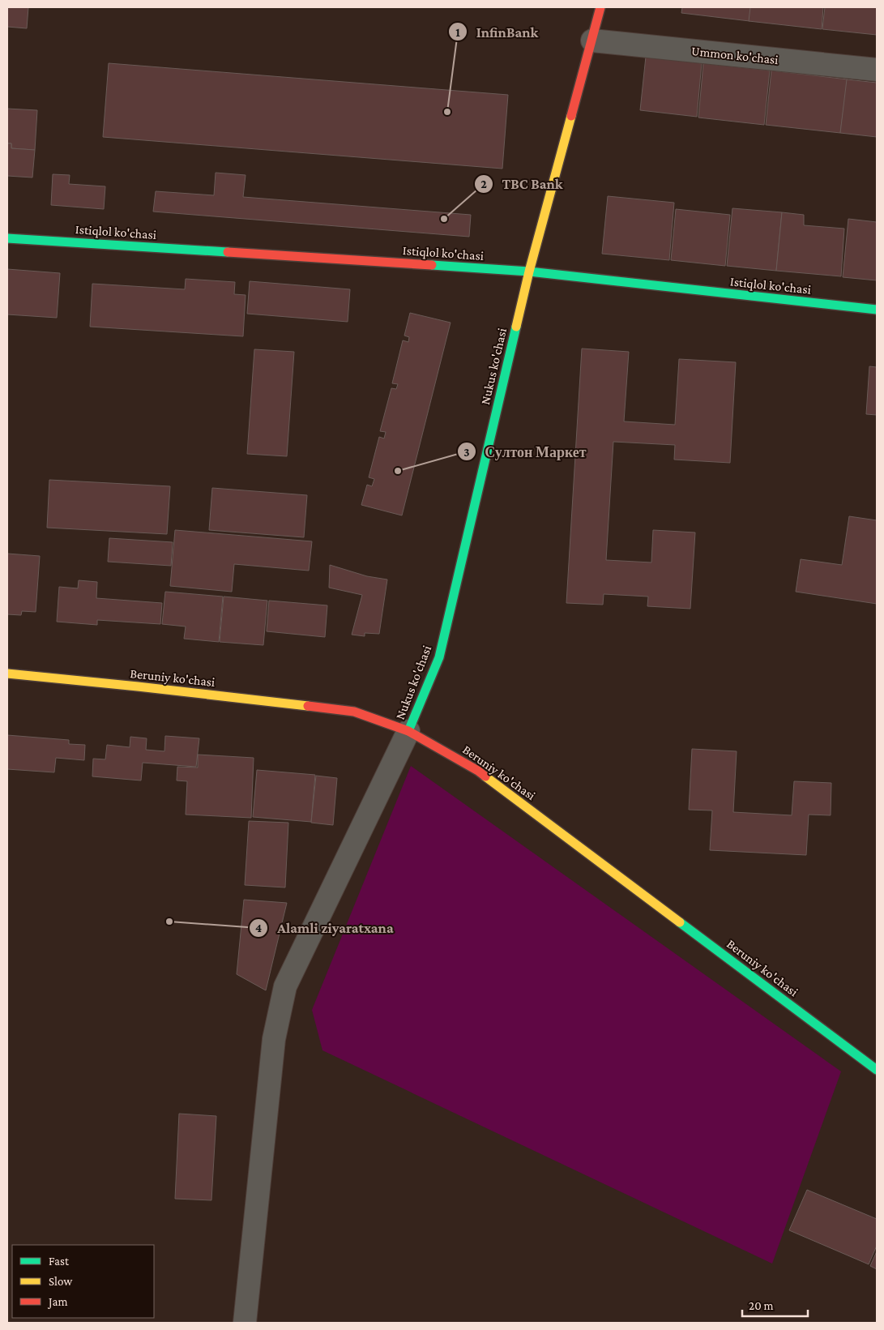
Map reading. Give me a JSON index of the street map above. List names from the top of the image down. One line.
{"streets":{"main road":["Istiqlol ko'chasi","Nukus ko'chasi","Beruniy ko'chasi"],"street":["Ummon ko'chasi"]},"crossings":[["Ummon ko'chasi","Nukus ko'chasi"],["Istiqlol ko'chasi","Nukus ko'chasi"],["Nukus ko'chasi","Beruniy ko'chasi"]],"places":["InfinBank","TBC Bank","Султон Маркет","Alamli ziyaratxana"],"legend":["Fast","Slow","Jam"],"scale_bar":"20 m"}
